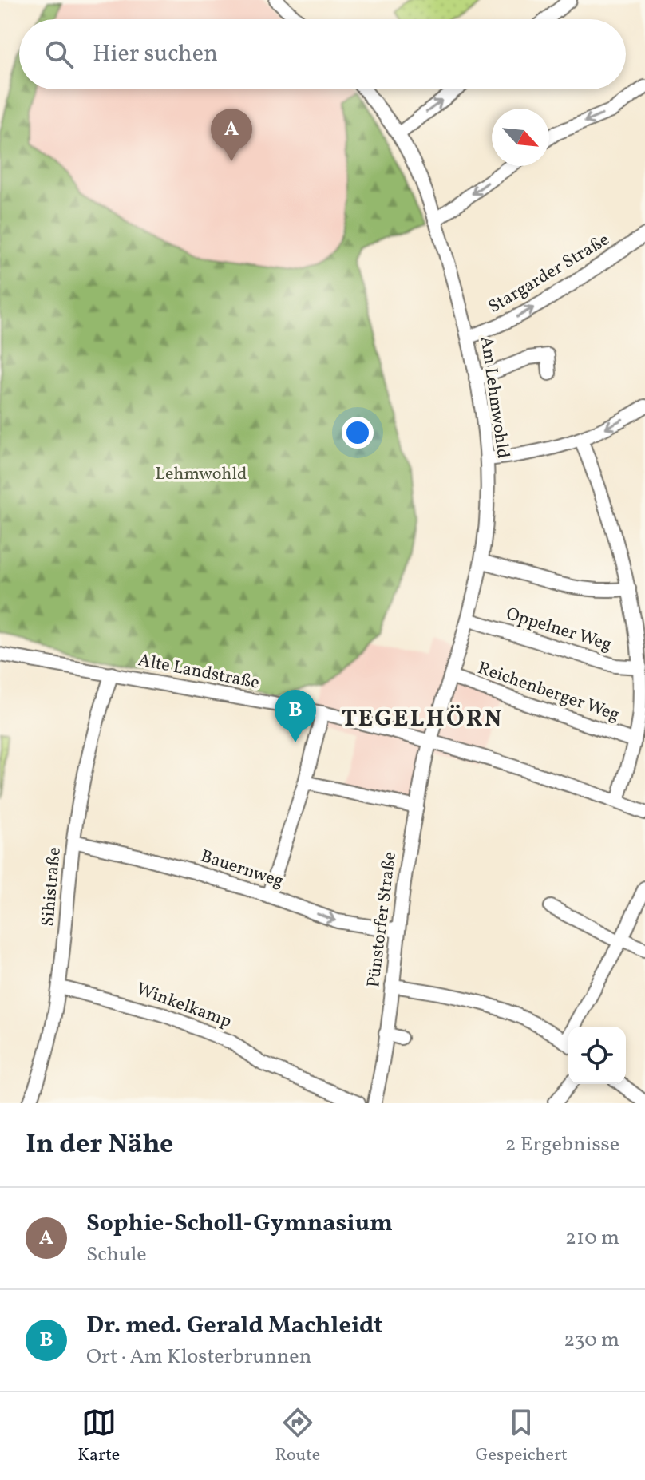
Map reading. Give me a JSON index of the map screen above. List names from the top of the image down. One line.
{"streets":{"street":["Stargarder Straße","Am Lehmwohld","Oppelner Weg","Alte Landstraße","Reichenberger Weg","Bauernweg","Sihistraße","Pünstorfer Straße","Winkelkamp"]},"crossings":[["Stargarder Straße","Am Lehmwohld"],["Am Lehmwohld","Oppelner Weg"],["Am Lehmwohld","Alte Landstraße"],["Am Lehmwohld","Reichenberger Weg"],["Am Lehmwohld","Pünstorfer Straße"],["Alte Landstraße","Sihistraße"],["Alte Landstraße","Pünstorfer Straße"],["Bauernweg","Sihistraße"],["Bauernweg","Pünstorfer Straße"],["Sihistraße","Winkelkamp"]],"one_way":["Stargarder Straße","Bauernweg"],"districts":["TEGELHÖRN"],"parks":["Lehmwohld"],"north":"bottom right","page":{"search":"Hier suchen","pins":["A","B"],"heading":["In der Nähe","2 Ergebnisse"],"list":[{"mark":"A","name":"Sophie-Scholl-Gymnasium","note":"Schule","value":"210 m"},{"mark":"B","name":"Dr. med. Gerald Machleidt","note":"Ort · Am Klosterbrunnen","value":"230 m"}],"nav":["Karte","Route","Gespeichert"]}}
